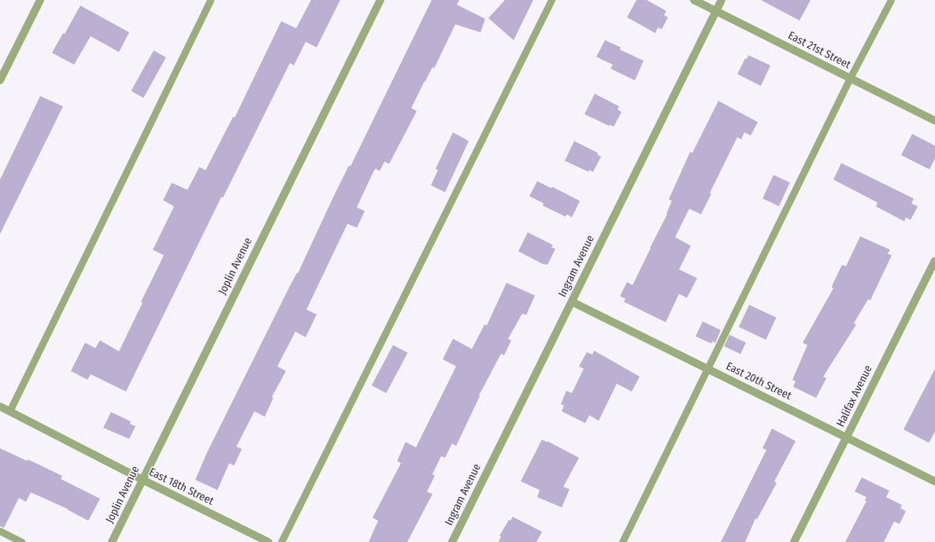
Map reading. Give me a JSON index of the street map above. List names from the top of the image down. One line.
{"streets":{"street":["East 21st Street","Joplin Avenue","Ingram Avenue","East 20th Street","Halifax Avenue","East 18th Street"]},"crossings":[["East 21st Street","Ingram Avenue"],["Joplin Avenue","East 18th Street"],["Ingram Avenue","East 20th Street"],["East 20th Street","Halifax Avenue"]]}
